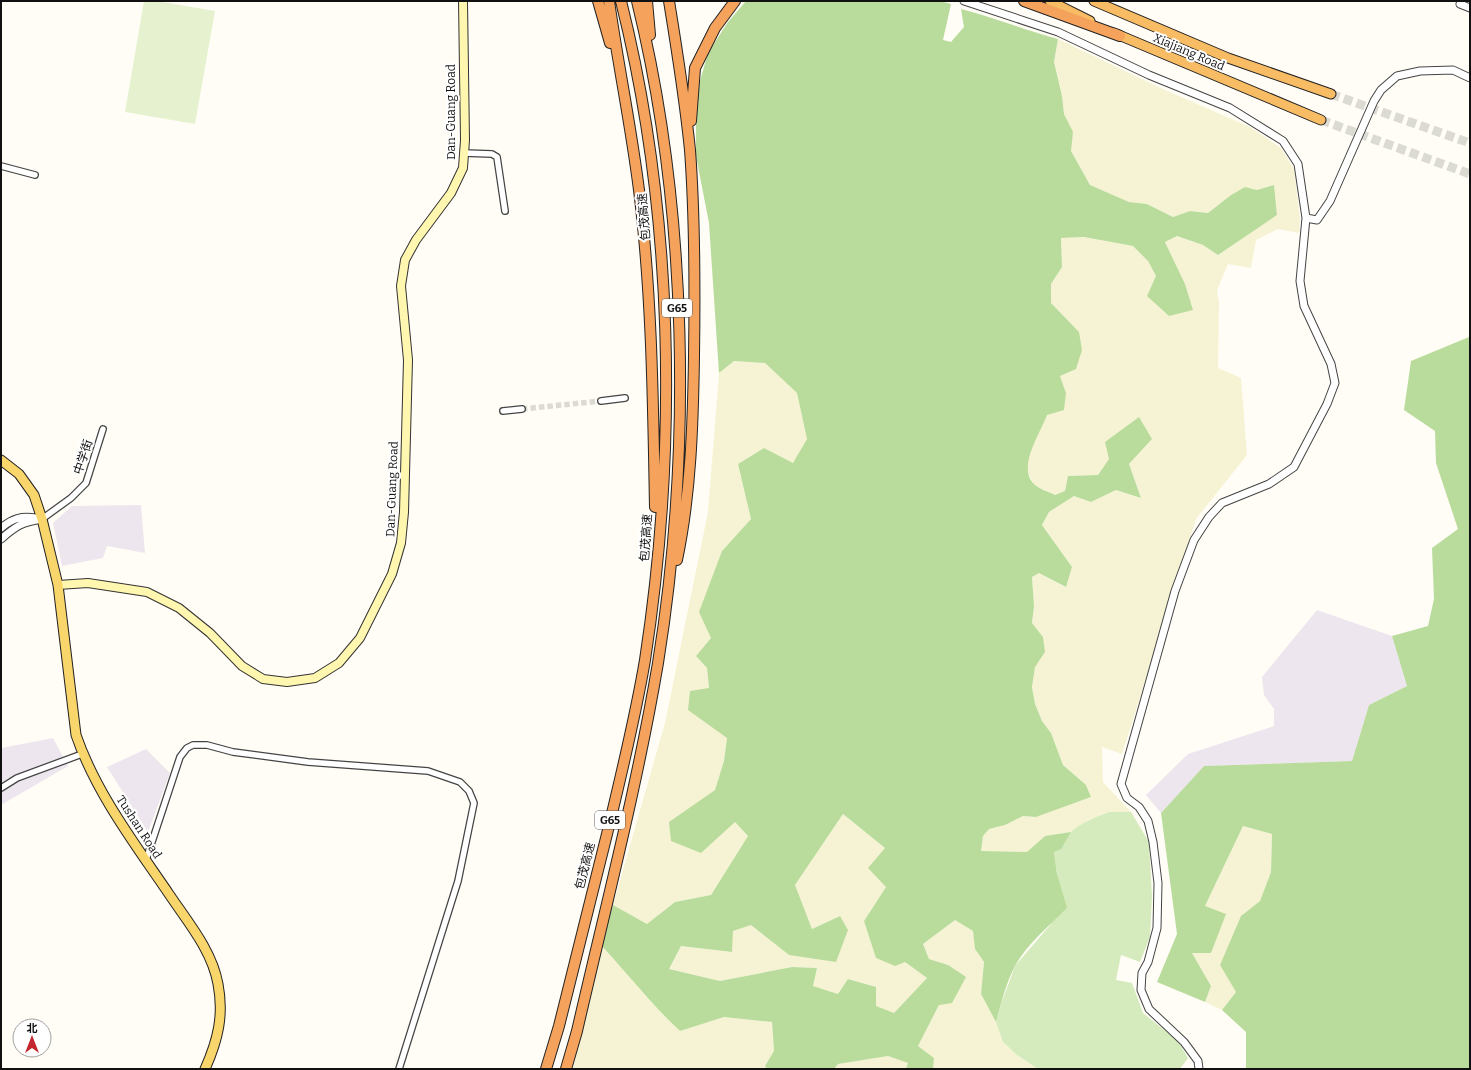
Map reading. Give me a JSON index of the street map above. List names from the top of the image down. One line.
{"streets":{"highway":["Xiajiang Road","包茂高速","G65"],"main road":["Dan-Guang Road","Tushan Road"],"street":["中学街"]},"crossings":[["Dan-Guang Road","Tushan Road"],["中学街","Tushan Road"]],"north":"top"}
